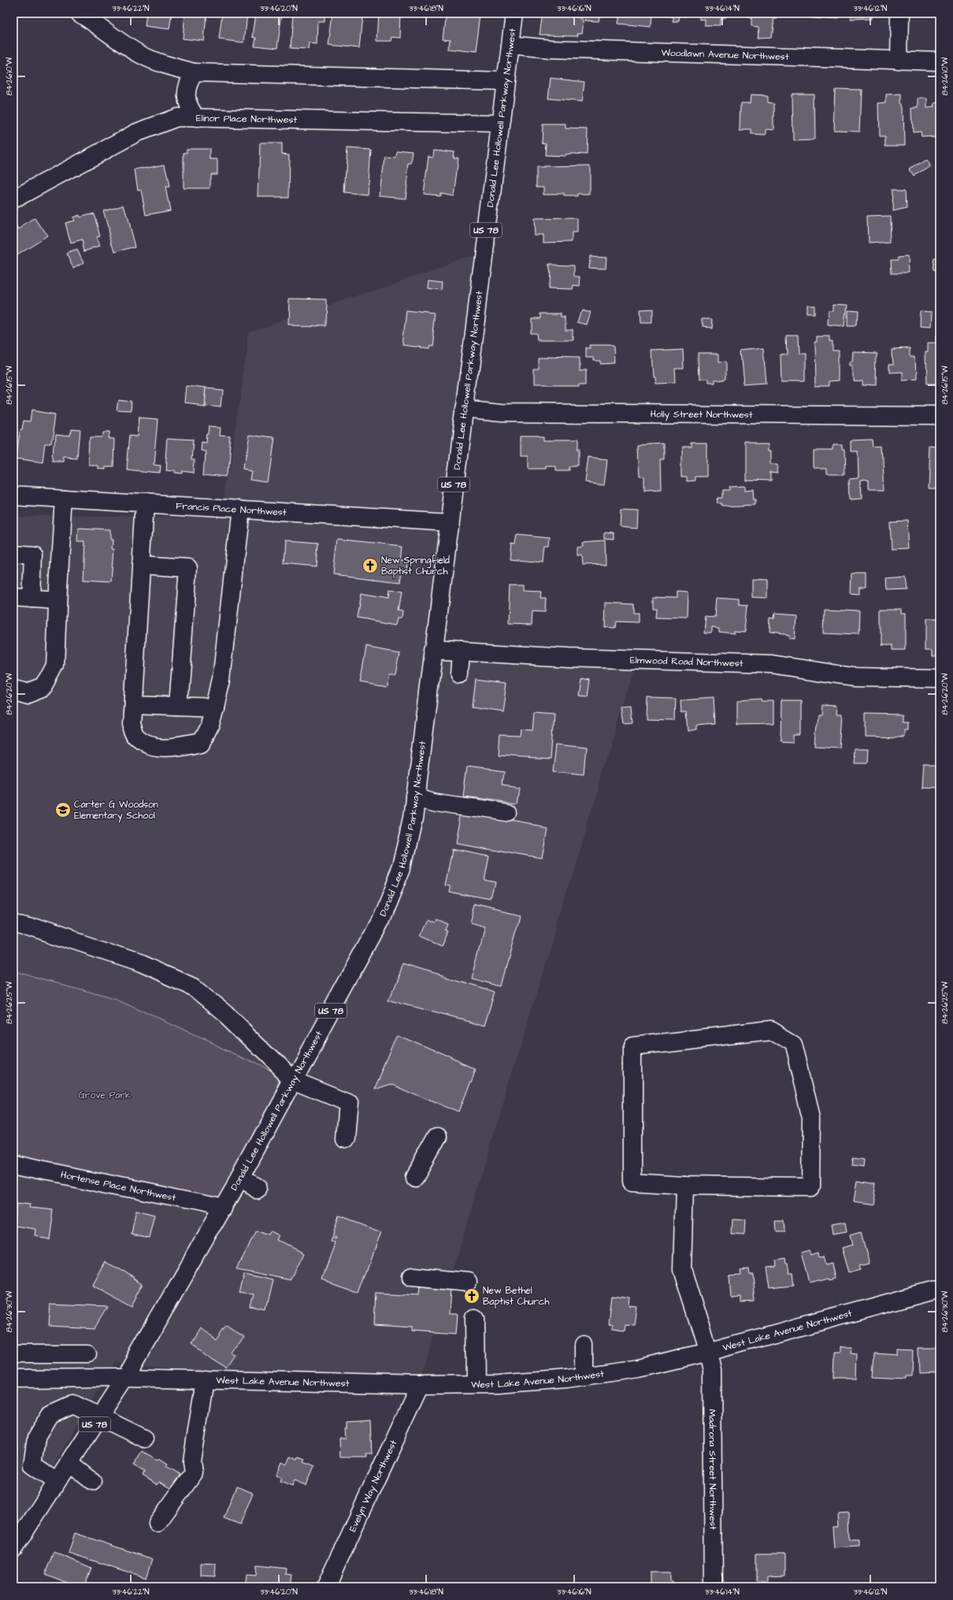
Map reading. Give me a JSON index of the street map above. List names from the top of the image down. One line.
{"streets":{"street":["Woodlawn Avenue Northwest","Donald Lee Hollowell Parkway Northwest","Elinor Place Northwest","US 78","Holly Street Northwest","Francis Place Northwest","Elmwood Road Northwest","Hortense Place Northwest","West Lake Avenue Northwest","Madrona Street Northwest","Evelyn Way Northwest"]},"crossings":[["Woodlawn Avenue Northwest","Donald Lee Hollowell Parkway Northwest"],["Donald Lee Hollowell Parkway Northwest","Elinor Place Northwest"],["Donald Lee Hollowell Parkway Northwest","Holly Street Northwest"],["Donald Lee Hollowell Parkway Northwest","Francis Place Northwest"],["Donald Lee Hollowell Parkway Northwest","Elmwood Road Northwest"],["Donald Lee Hollowell Parkway Northwest","Hortense Place Northwest"],["Donald Lee Hollowell Parkway Northwest","West Lake Avenue Northwest"],["West Lake Avenue Northwest","Madrona Street Northwest"],["West Lake Avenue Northwest","Evelyn Way Northwest"]],"parks":["Grove Park"],"places":{"church":["New Springfield Baptist Church","New Bethel Baptist Church"],"school or university":["Carter G Woodson Elementary School"]},"coordinates":["33°46'22\"N","33°46'20\"N","33°46'18\"N","33°46'16\"N","33°46'14\"N","33°46'12\"N","84°26'10\"W","84°26'15\"W","84°26'20\"W","84°26'25\"W","84°26'30\"W"]}
